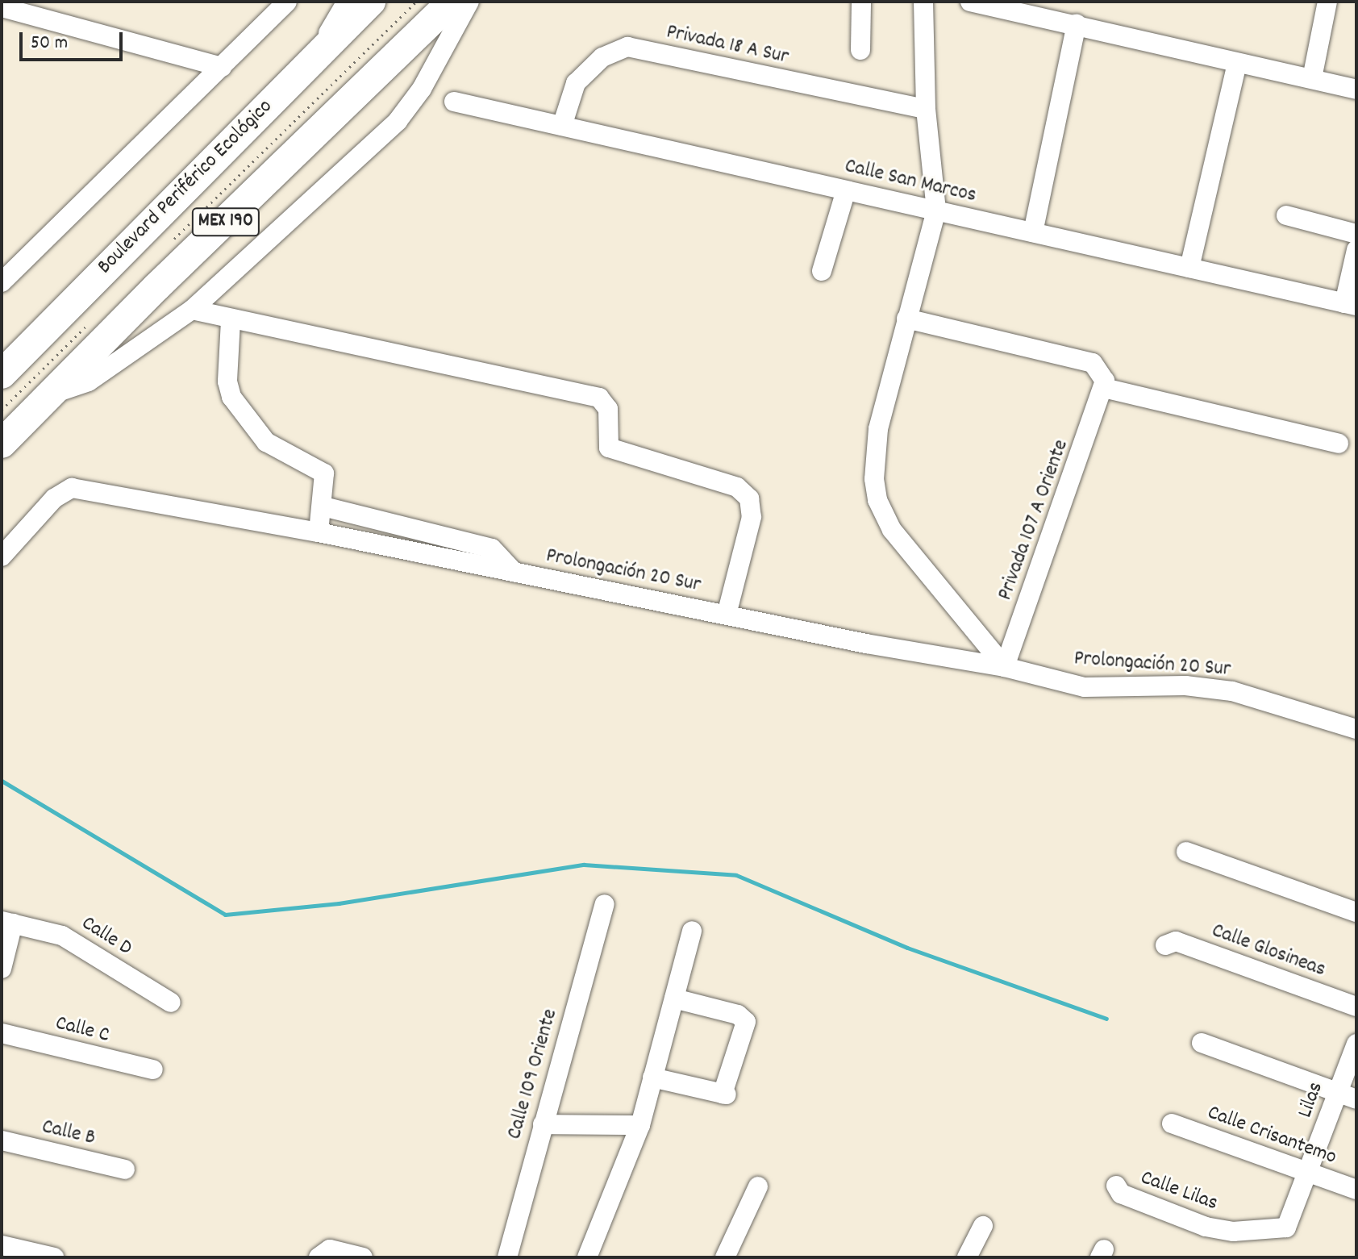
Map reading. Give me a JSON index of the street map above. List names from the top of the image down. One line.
{"streets":{"highway":["Boulevard Periférico Ecológico","MEX 190"],"street":["Privada 18 A Sur","Calle San Marcos","Privada 107 A Oriente","Prolongación 20 Sur","Calle D","Calle Glosineas","Calle C","Calle 109 Oriente","Lilas","Calle B","Calle Crisantemo","Calle Lilas"]},"crossings":[["Privada 18 A Sur","Calle San Marcos"],["Privada 107 A Oriente","Prolongación 20 Sur"],["Lilas","Calle Crisantemo"],["Lilas","Calle Lilas"],["Calle Crisantemo","Calle Lilas"]],"scale_bar":"50 m"}
